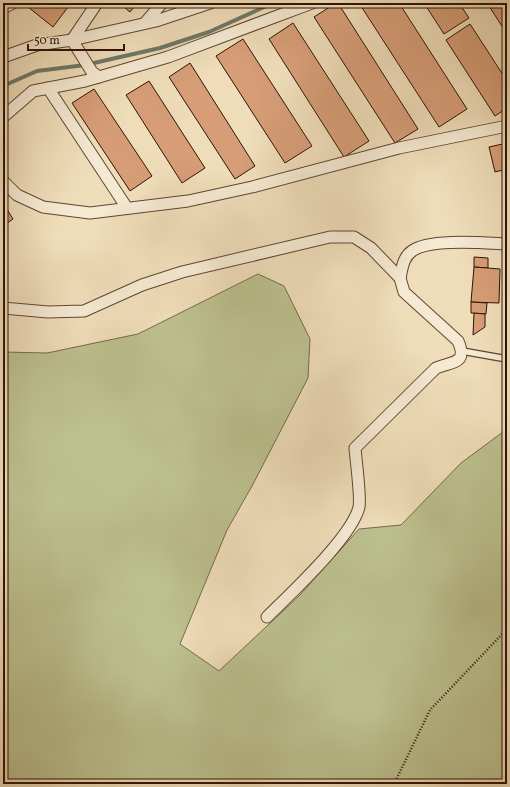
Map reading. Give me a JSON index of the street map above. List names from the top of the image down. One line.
{"scale_bar":"50 m"}
